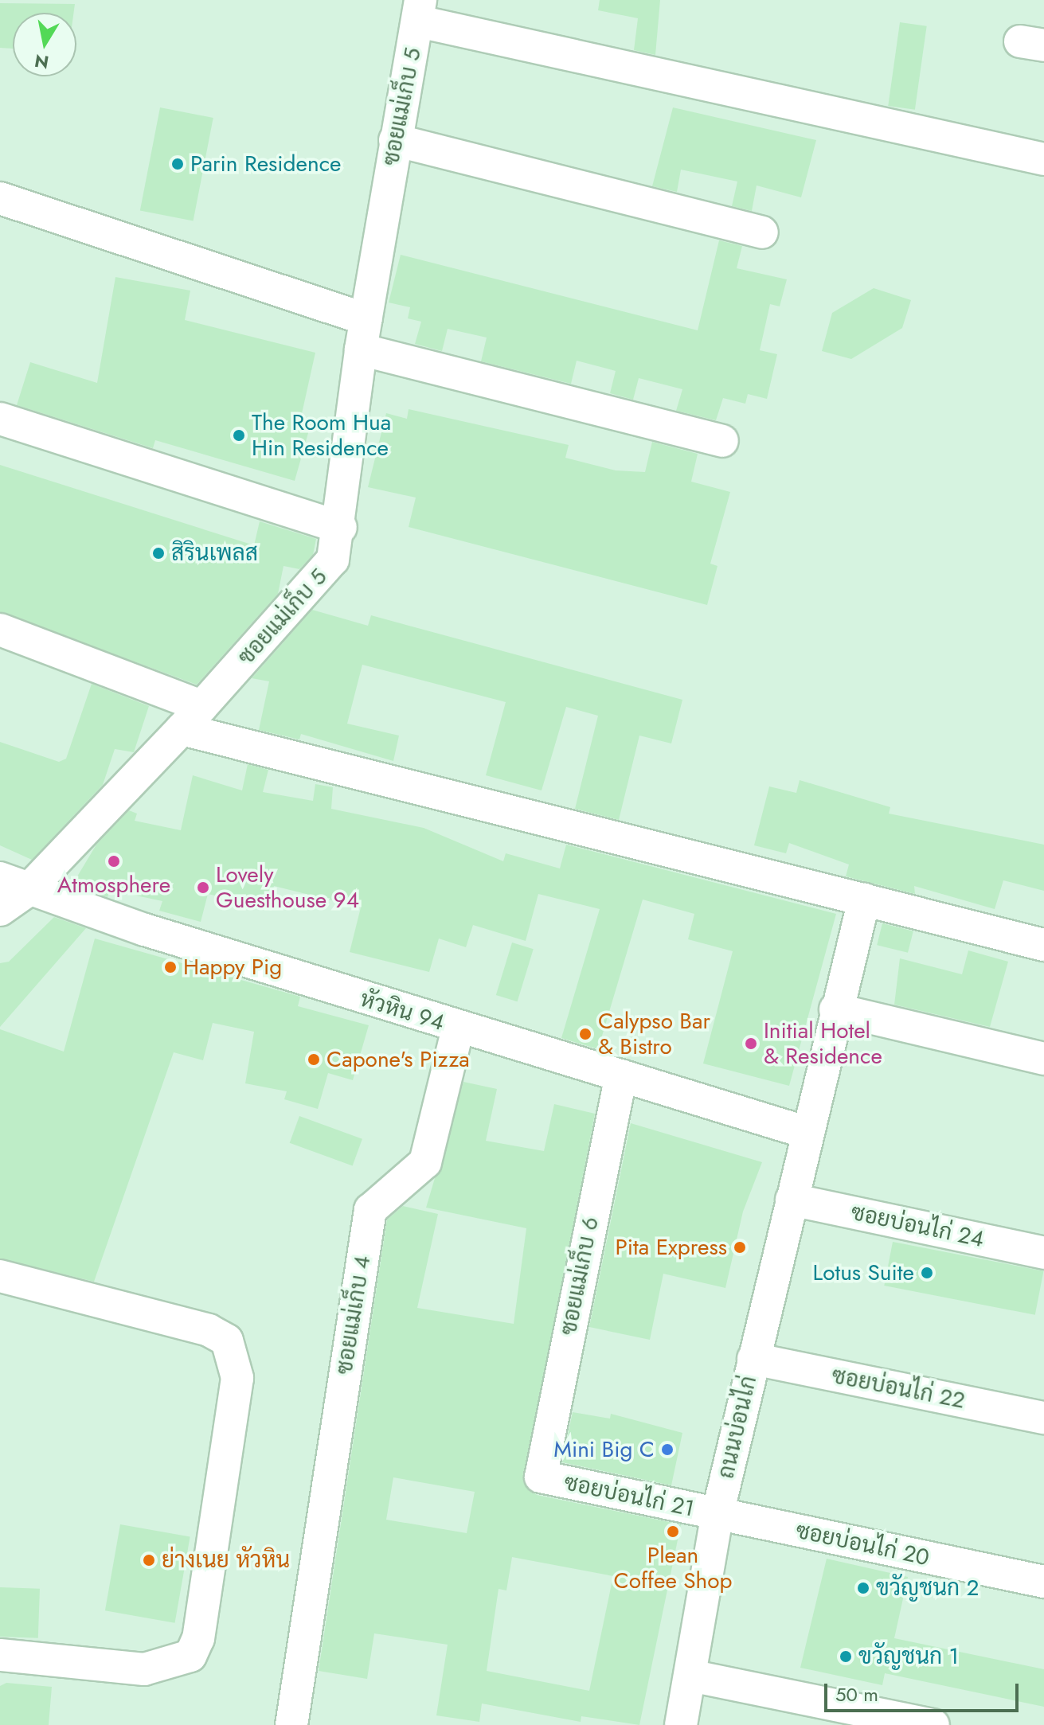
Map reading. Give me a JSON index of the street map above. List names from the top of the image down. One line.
{"streets":{"street":["ซอยแม่เก็บ 5","หัวหิน 94","ซอยบ่อนไก่ 24","ซอยแม่เก็บ 6","ซอยแม่เก็บ 4","ซอยบ่อนไก่ 22","ถนนบ่อนไก่","ซอยบ่อนไก่ 21","ซอยบ่อนไก่ 20"]},"crossings":[["ซอยแม่เก็บ 5","หัวหิน 94"],["หัวหิน 94","ซอยแม่เก็บ 6"],["หัวหิน 94","ซอยแม่เก็บ 4"],["หัวหิน 94","ถนนบ่อนไก่"],["ซอยบ่อนไก่ 24","ถนนบ่อนไก่"],["ซอยแม่เก็บ 6","ซอยบ่อนไก่ 21"],["ซอยบ่อนไก่ 22","ถนนบ่อนไก่"],["ถนนบ่อนไก่","ซอยบ่อนไก่ 21"],["ถนนบ่อนไก่","ซอยบ่อนไก่ 20"],["ซอยบ่อนไก่ 21","ซอยบ่อนไก่ 20"]],"places":["Parin Residence","The Room Hua Hin Residence","สิรินเพลส","Atmosphere","Lovely Guesthouse 94","Happy Pig","Calypso Bar & Bistro","Initial Hotel & Residence","Capone's Pizza","Pita Express","Lotus Suite","Mini Big C","Plean Coffee Shop","ย่างเนย หัวหิน","ขวัญชนก 2","ขวัญชนก 1"],"scale_bar":"50 m","north":"bottom"}
